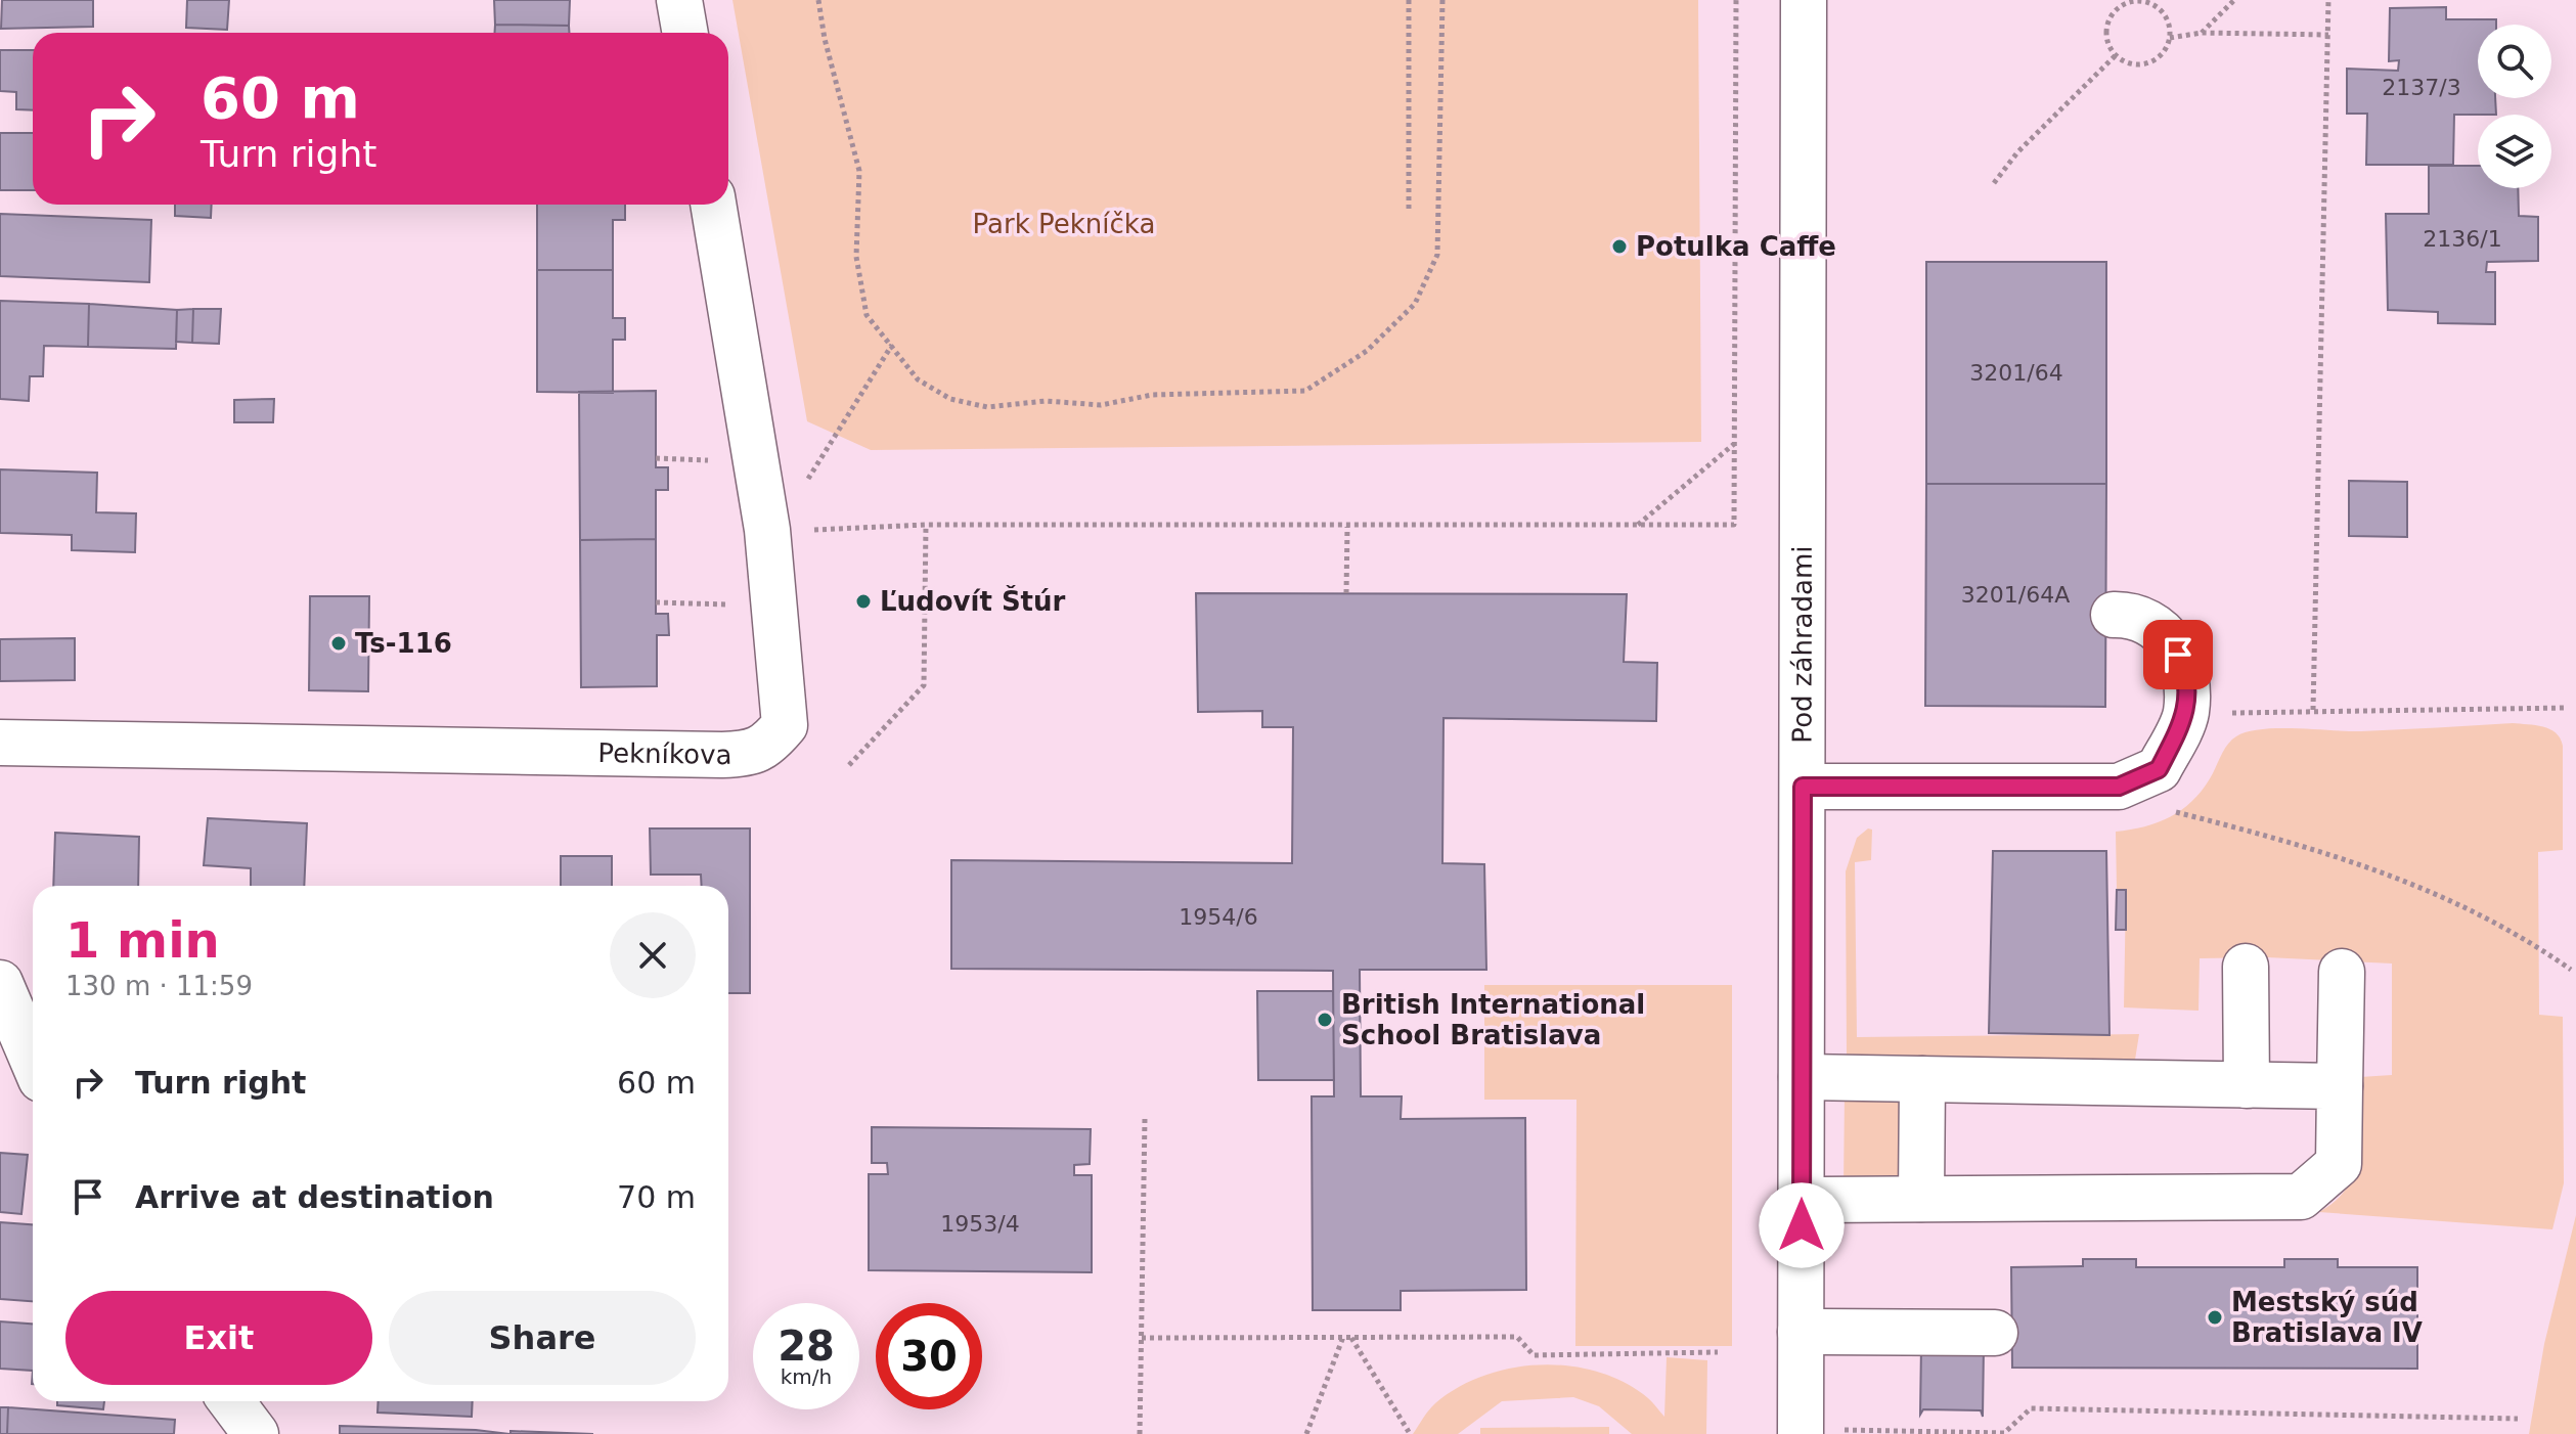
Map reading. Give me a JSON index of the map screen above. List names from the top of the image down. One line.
{"streets":{"street":["Pod záhradami","Pekníkova"]},"parks":["Park Pekníčka"],"places":["Potulka Caffe","Ľudovít Štúr","Ts-116","British International School Bratislava","Mestský súd Bratislava IV"],"house_numbers":["2137/3","2136/1","3201/64","3201/64A","1954/6","1953/4"],"page":{"turn":["60 m","Turn right"],"heading":["1 min","130 m · 11:59"],"list":[{"name":"Turn right","value":"60 m"},{"name":"Arrive at destination","value":"70 m"}],"buttons":["Exit","Share"],"speed":"28 km/h","limit":"30"}}
